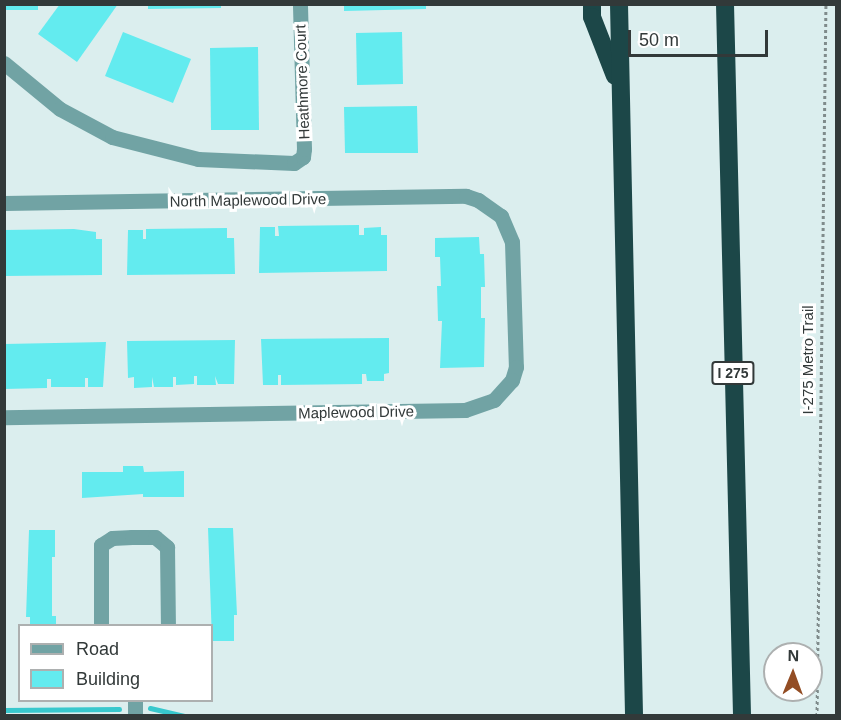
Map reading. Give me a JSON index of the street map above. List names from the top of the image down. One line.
{"streets":{"highway":["I 275"],"street":["Heathmore Court","North Maplewood Drive","Maplewood Drive"],"path":["I-275 Metro Trail"]},"crossings":[["North Maplewood Drive","Maplewood Drive"]],"legend":["Road","Building"],"scale_bar":"50 m","north":"top"}
